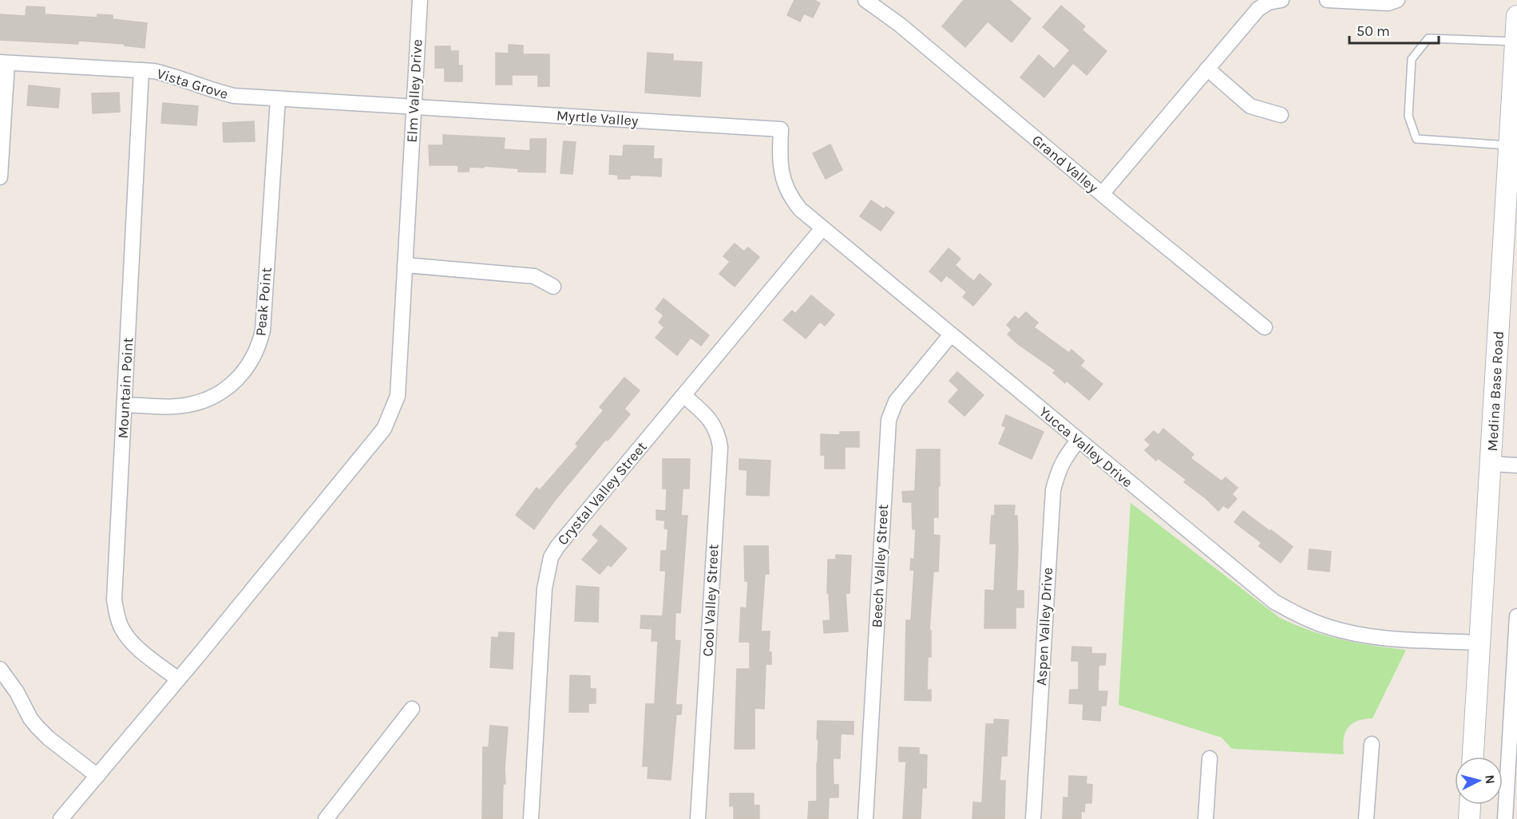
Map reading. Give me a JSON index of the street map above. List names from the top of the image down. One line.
{"streets":{"street":["Vista Grove","Elm Valley Drive","Myrtle Valley","Grand Valley","Peak Point","Mountain Point","Medina Base Road","Yucca Valley Drive","Crystal Valley Street","Beech Valley Street","Cool Valley Street","Aspen Valley Drive"]},"crossings":[["Vista Grove","Elm Valley Drive"],["Vista Grove","Myrtle Valley"],["Vista Grove","Peak Point"],["Vista Grove","Mountain Point"],["Elm Valley Drive","Myrtle Valley"],["Elm Valley Drive","Mountain Point"],["Myrtle Valley","Yucca Valley Drive"],["Peak Point","Mountain Point"],["Medina Base Road","Yucca Valley Drive"],["Yucca Valley Drive","Crystal Valley Street"],["Yucca Valley Drive","Beech Valley Street"],["Yucca Valley Drive","Aspen Valley Drive"],["Crystal Valley Street","Cool Valley Street"]],"scale_bar":"50 m","north":"right"}
